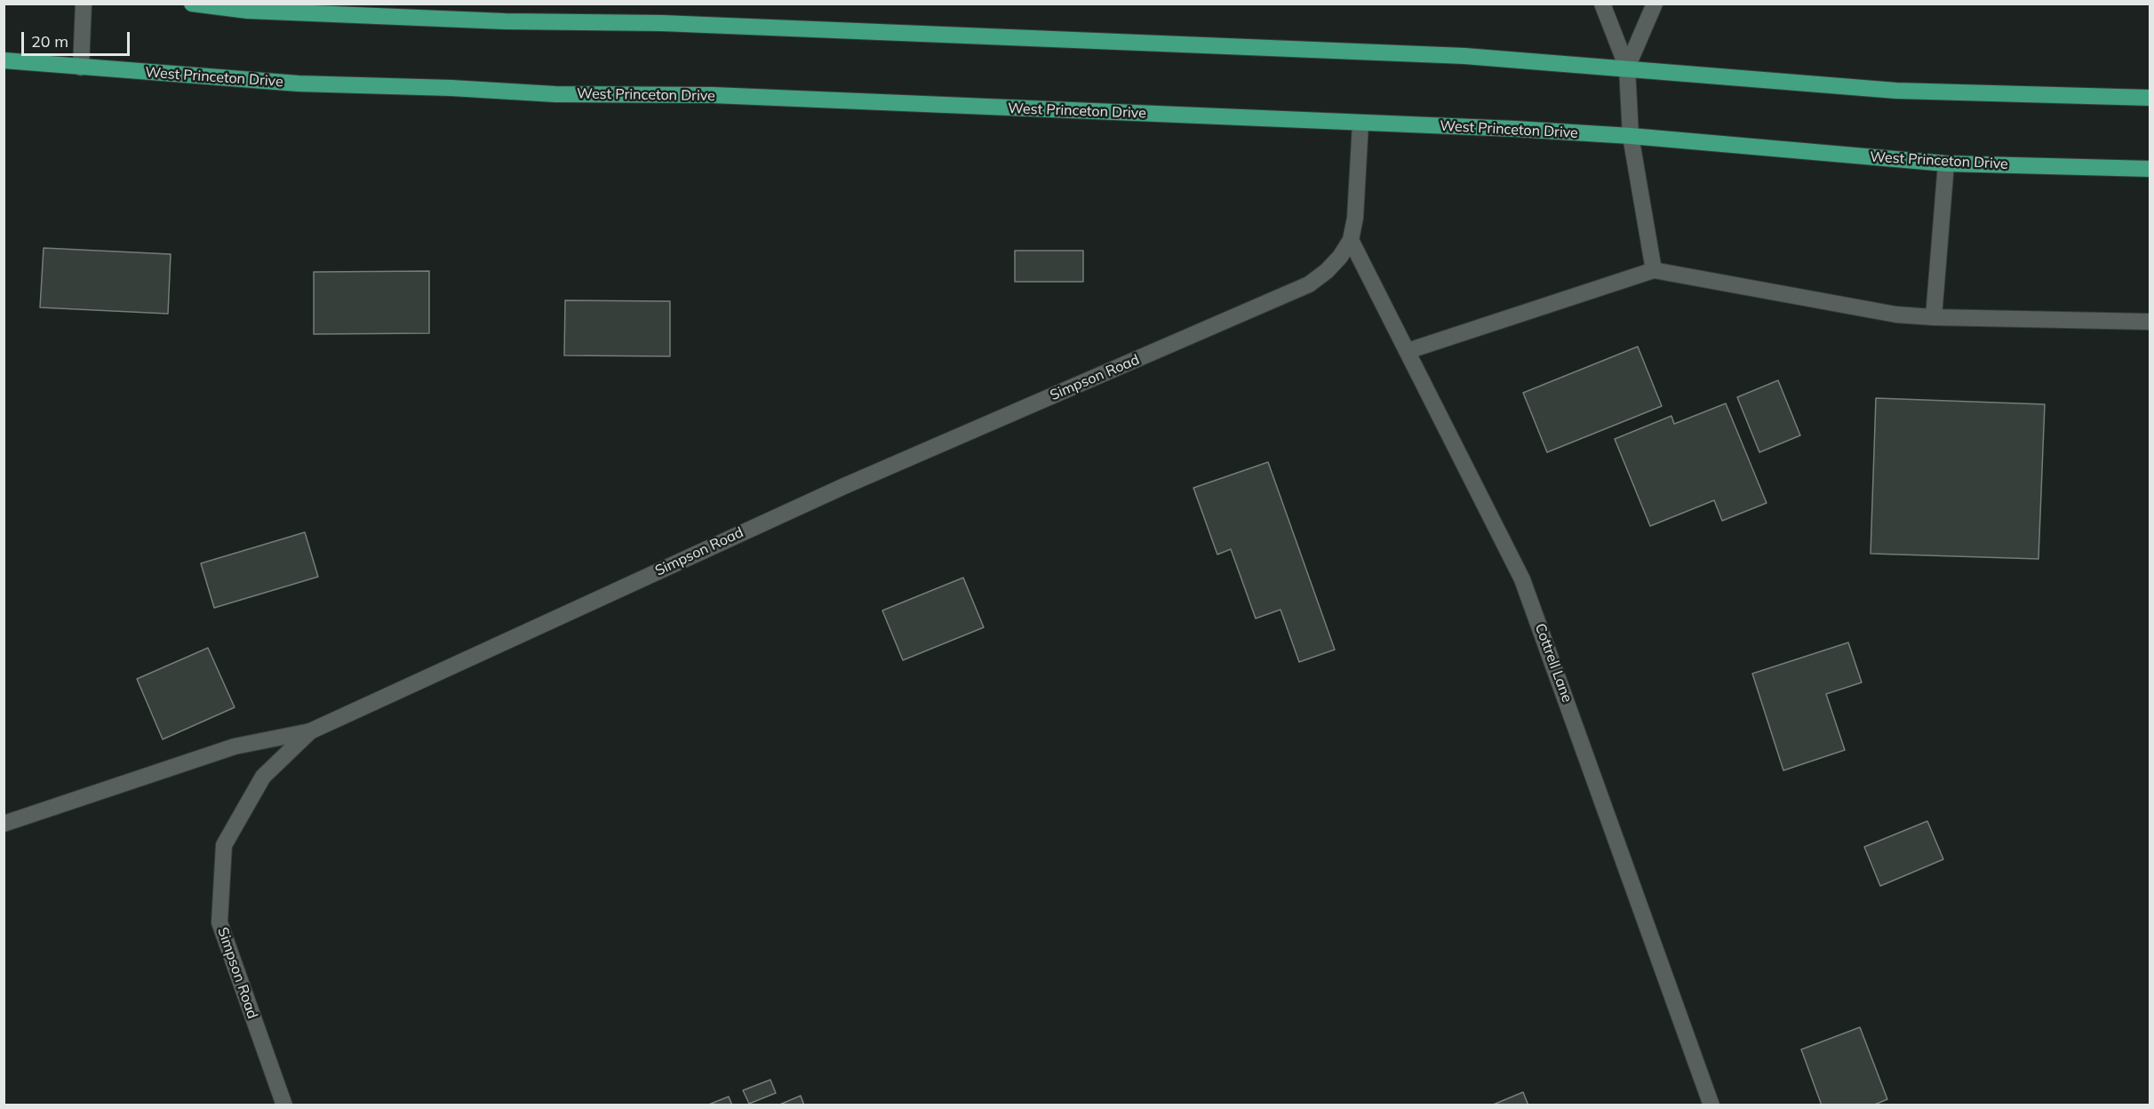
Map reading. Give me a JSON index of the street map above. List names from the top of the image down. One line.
{"streets":{"highway":["West Princeton Drive"],"street":["Simpson Road","Cottrell Lane"]},"crossings":[["West Princeton Drive","Simpson Road"],["Simpson Road","Cottrell Lane"]],"scale_bar":"20 m"}
